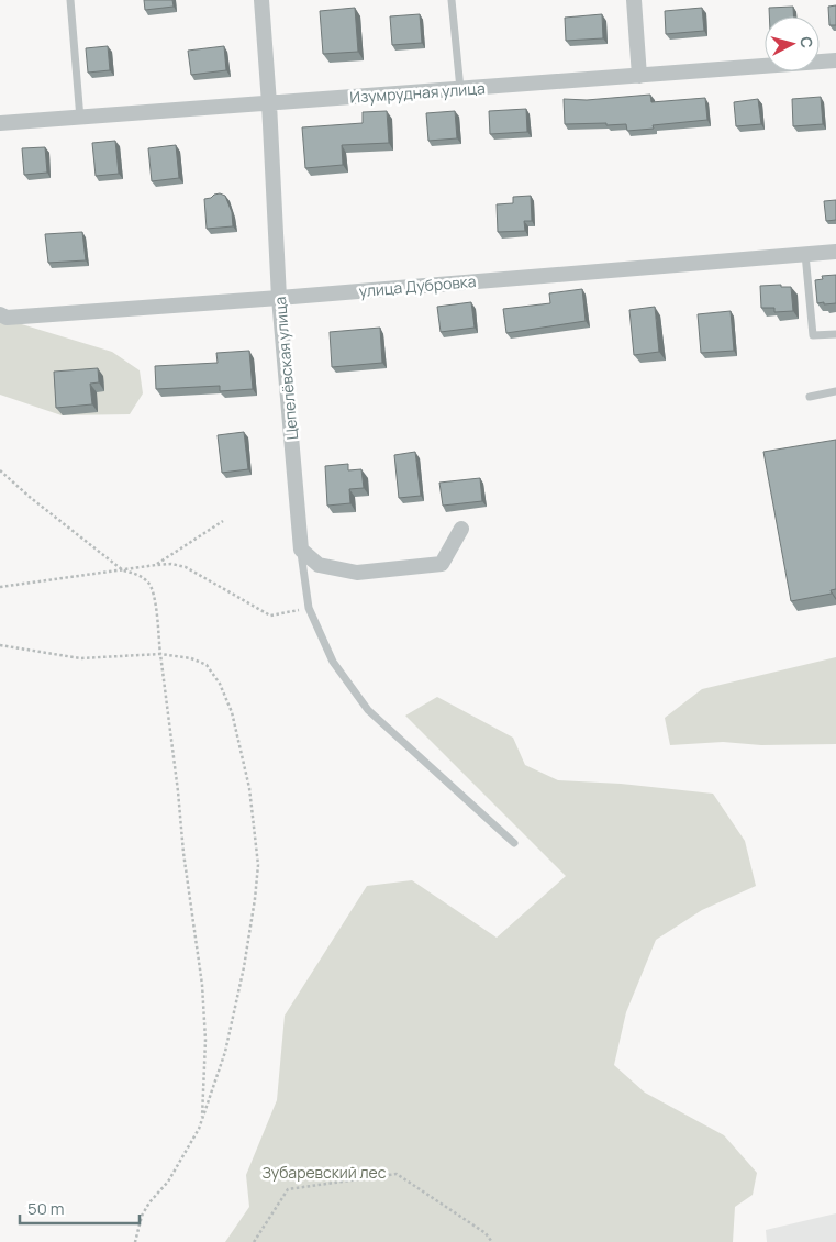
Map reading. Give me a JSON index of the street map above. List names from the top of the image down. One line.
{"streets":{"street":["Изумрудная улица","улица Дубровка","Цепелёвская улица"]},"crossings":[["Изумрудная улица","Цепелёвская улица"],["улица Дубровка","Цепелёвская улица"]],"parks":["Зубаревский лес"],"scale_bar":"50 m","north":"right"}
